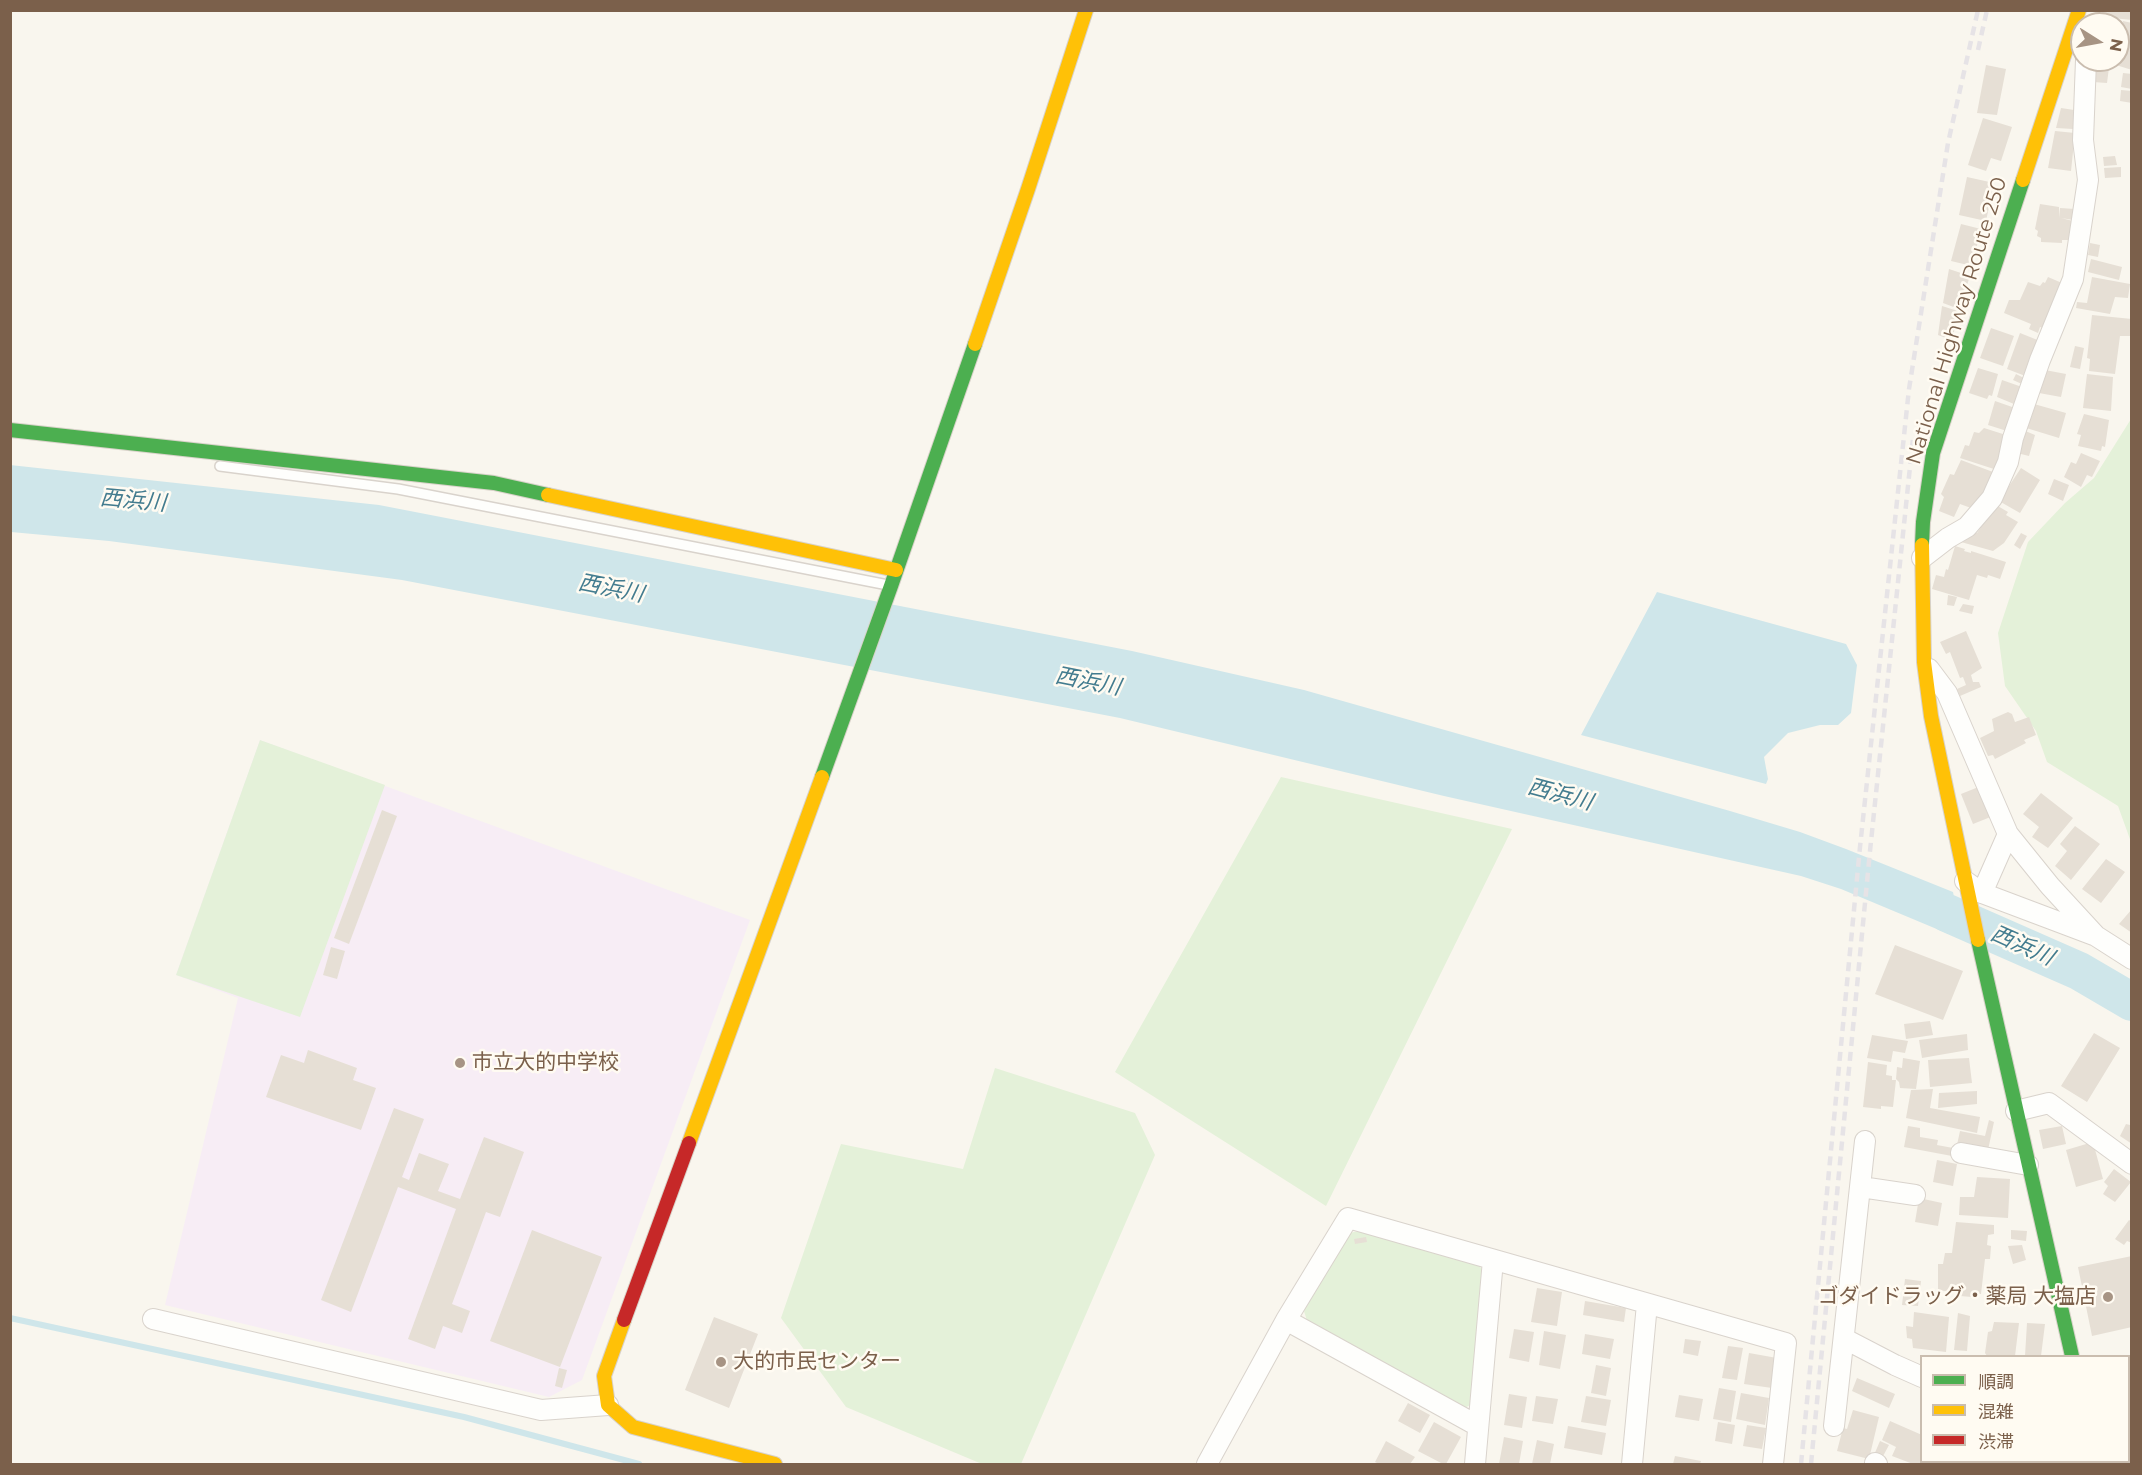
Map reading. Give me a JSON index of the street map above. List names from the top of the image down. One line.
{"streets":{"main road":["National Highway Route 250"]},"water":["西浜川"],"places":["市立大的中学校","ゴダイドラッグ・薬局 大塩店","大的市民センター"],"legend":["順調","混雑","渋滞"],"north":"right"}
